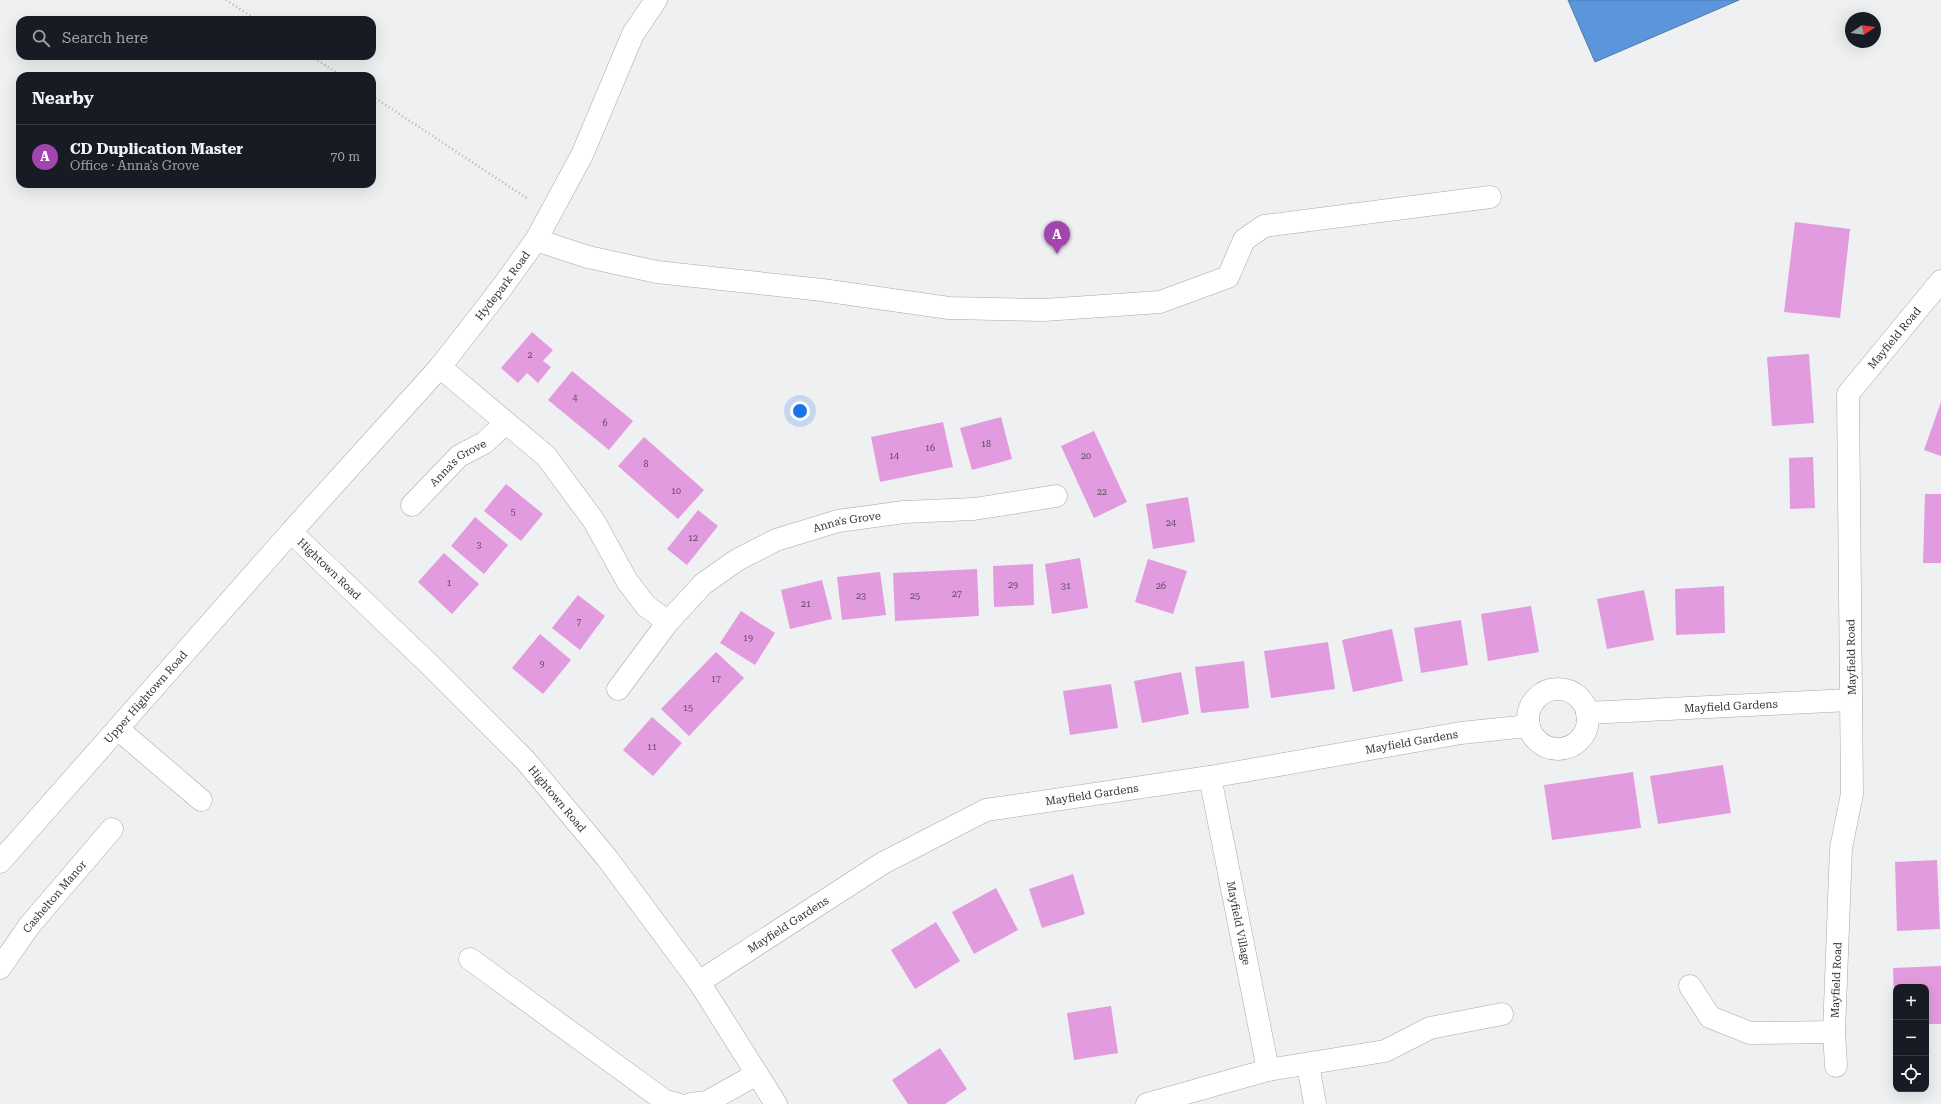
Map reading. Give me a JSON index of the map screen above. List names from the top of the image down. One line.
{"streets":{"street":["Hydepark Road","Mayfield Road","Anna's Grove","Hightown Road","Upper Hightown Road","Mayfield Gardens","Cashelton Manor","Mayfield Village"]},"crossings":[["Hydepark Road","Hightown Road"],["Hydepark Road","Upper Hightown Road"],["Mayfield Road","Mayfield Gardens"],["Hightown Road","Upper Hightown Road"],["Hightown Road","Mayfield Gardens"],["Mayfield Gardens","Mayfield Village"]],"house_numbers":["2","4","6","18","16","14","20","8","10","22","5","24","12","3","1","29","31","26","27","23","25","21","7","19","9","17","15","11"],"north":"right","page":{"search":"Search here","heading":"Nearby","list":[{"mark":"A","name":"CD Duplication Master","note":"Office · Anna's Grove","value":"70 m"}],"pins":"A","map_buttons":["+","−"]}}
